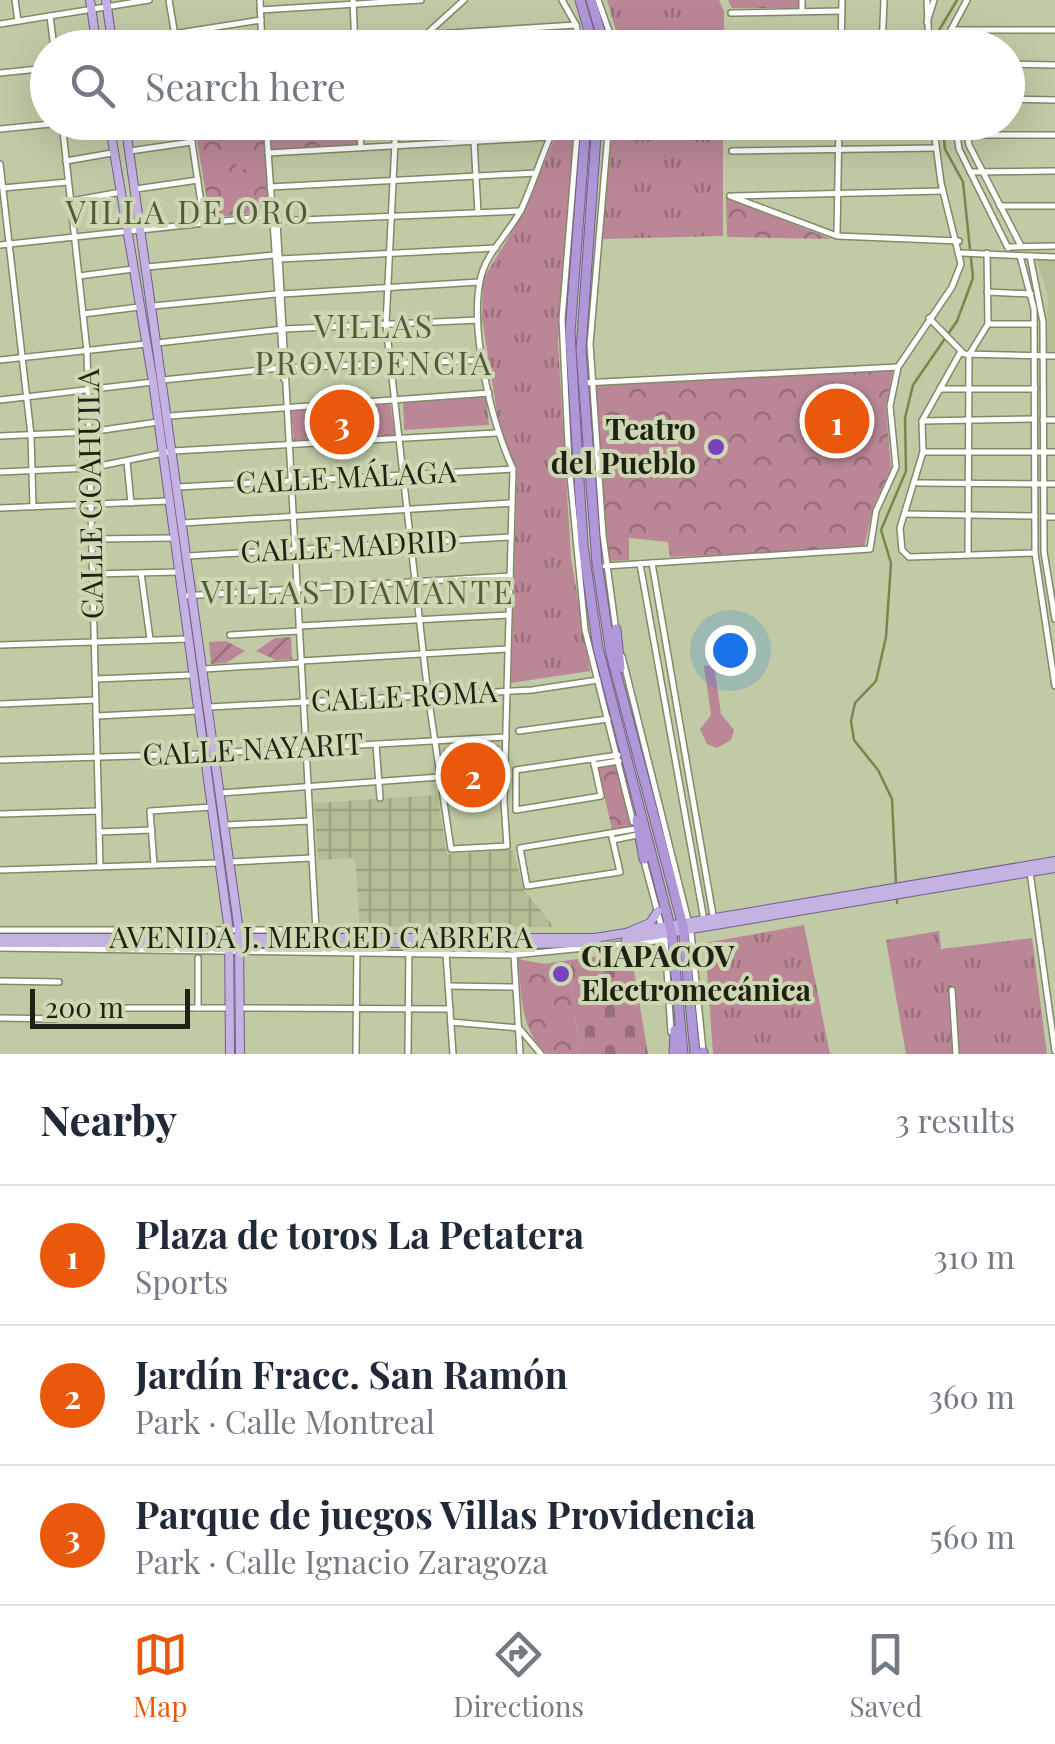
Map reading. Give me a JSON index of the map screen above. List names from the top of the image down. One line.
{"streets":{"main road":["AVENIDA J. MERCED CABRERA"],"street":["CALLE MÁLAGA","CALLE COAHUILA","CALLE MADRID","CALLE ROMA","CALLE NAYARIT"]},"crossings":[["CALLE COAHUILA","CALLE NAYARIT"]],"districts":["VILLA DE ORO","VILLAS PROVIDENCIA","VILLAS DIAMANTE"],"places":["Teatro del Pueblo","CIAPACOV Electromecánica"],"scale_bar":"200 m","page":{"search":"Search here","pins":["1","3","2"],"scale":"200 m","heading":["Nearby","3 results"],"list":[{"mark":"1","name":"Plaza de toros La Petatera","note":"Sports","value":"310 m"},{"mark":"2","name":"Jardín Fracc. San Ramón","note":"Park · Calle Montreal","value":"360 m"},{"mark":"3","name":"Parque de juegos Villas Providencia","note":"Park · Calle Ignacio Zaragoza","value":"560 m"}],"nav":["Map","Directions","Saved"]}}
